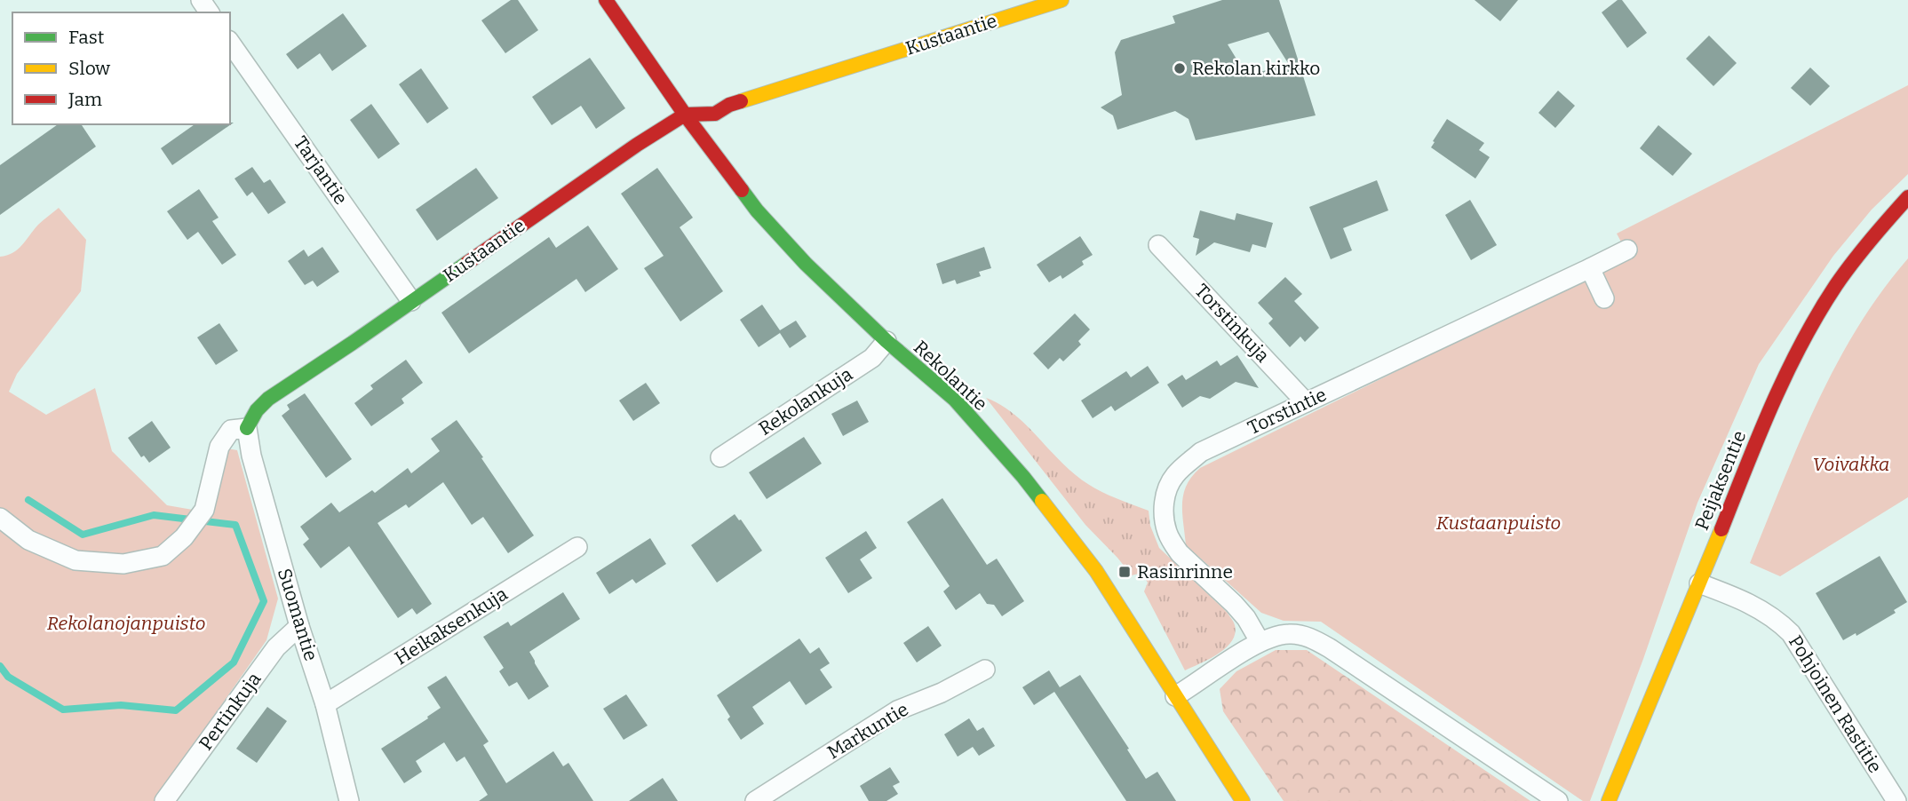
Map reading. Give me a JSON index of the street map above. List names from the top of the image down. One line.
{"streets":{"main road":["Kustaantie","Rekolantie","Peijaksentie"],"street":["Tarjantie","Torstinkuja","Rekolankuja","Torstintie","Suomantie","Heikaksenkuja","Pohjoinen Rastitie","Pertinkuja","Markuntie"]},"crossings":[["Kustaantie","Tarjantie"],["Kustaantie","Rekolantie"],["Kustaantie","Suomantie"],["Torstinkuja","Torstintie"],["Rekolantie","Rekolankuja"],["Peijaksentie","Pohjoinen Rastitie"],["Suomantie","Heikaksenkuja"],["Suomantie","Pertinkuja"]],"parks":["Voivakka","Kustaanpuisto","Rekolanojanpuisto"],"places":{"other":["Rekolan kirkko"],"transit":["Rasinrinne"]},"legend":["Fast","Slow","Jam"]}
